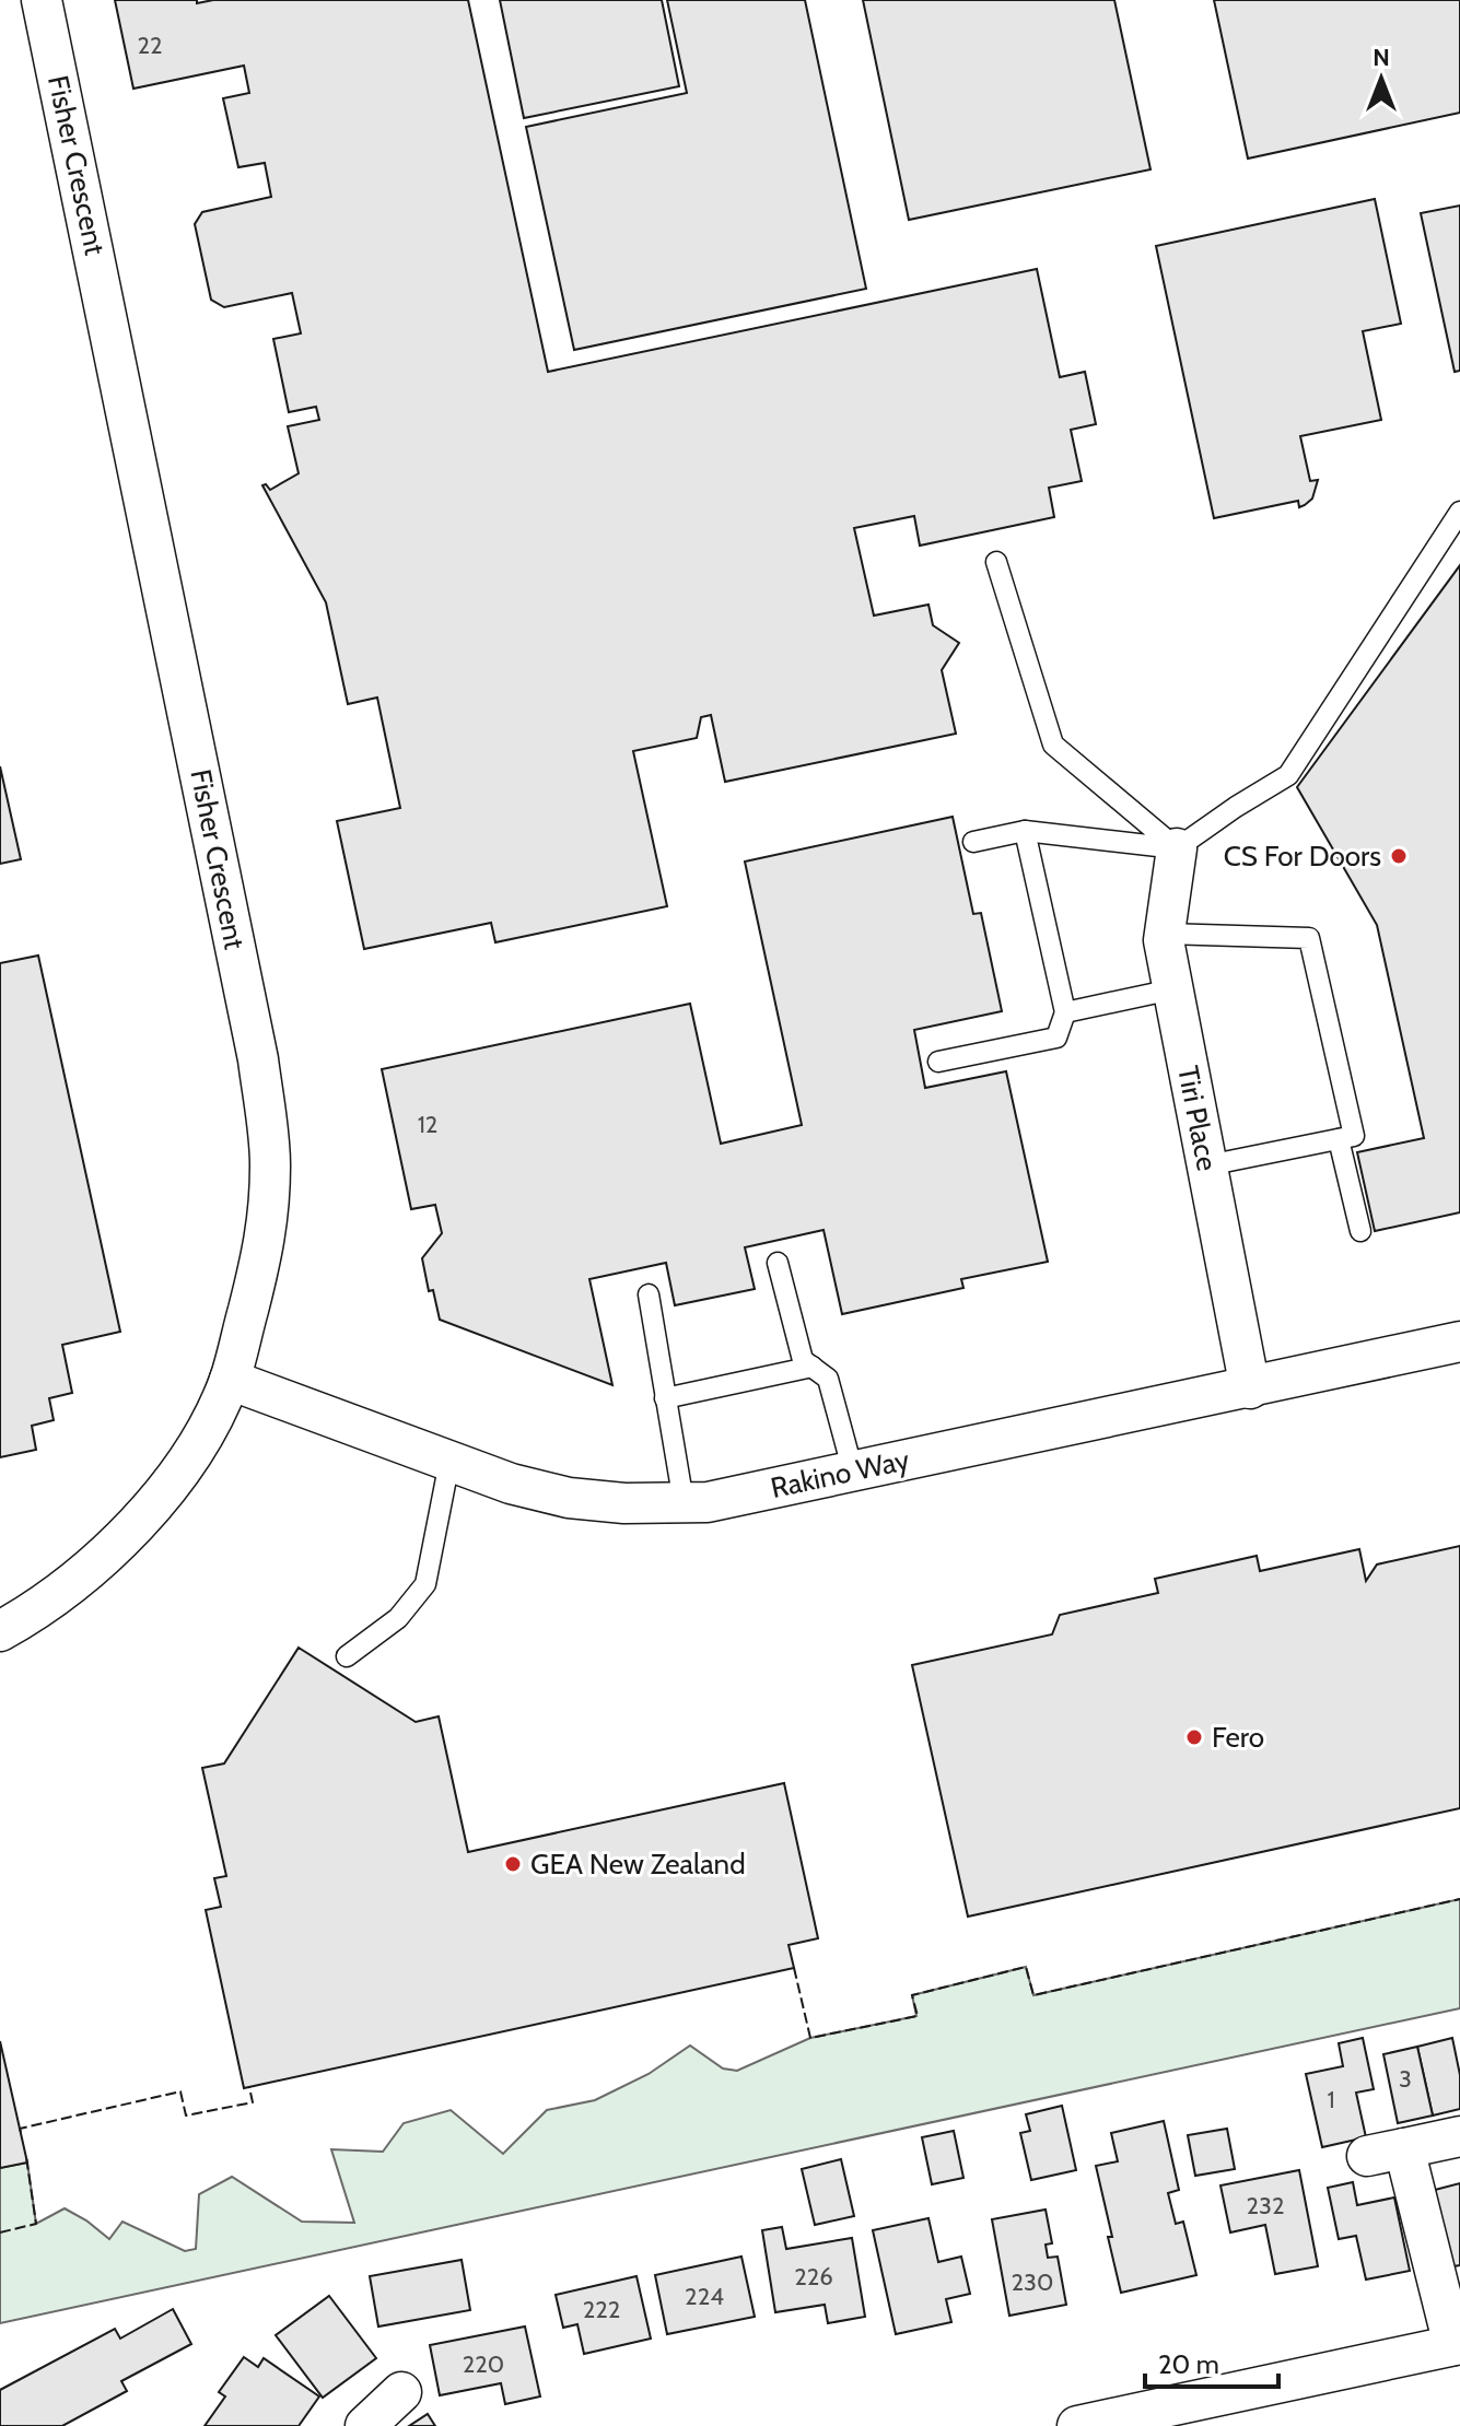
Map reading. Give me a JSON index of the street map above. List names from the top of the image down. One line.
{"streets":{"street":["Fisher Crescent","Tiri Place","Rakino Way"]},"crossings":[["Fisher Crescent","Rakino Way"],["Tiri Place","Rakino Way"]],"places":["CS For Doors","Fero","GEA New Zealand"],"house_numbers":["22","12","3","1","232","226","230","224","222","220"],"scale_bar":"20 m","north":"top"}
